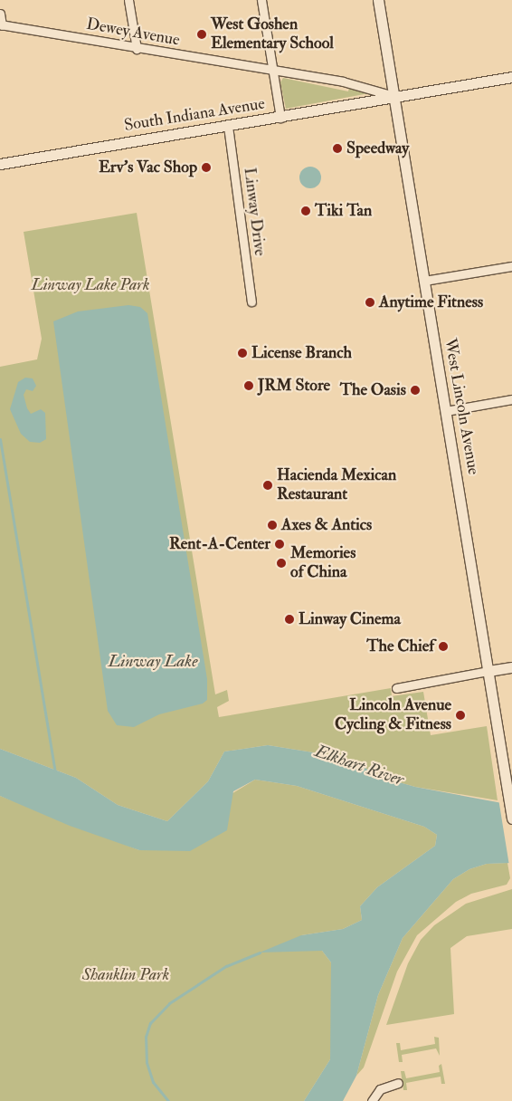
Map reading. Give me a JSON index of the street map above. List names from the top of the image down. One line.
{"streets":{"street":["Dewey Avenue","South Indiana Avenue","Linway Drive","West Lincoln Avenue"]},"crossings":[["Dewey Avenue","South Indiana Avenue"],["Dewey Avenue","West Lincoln Avenue"],["South Indiana Avenue","Linway Drive"],["South Indiana Avenue","West Lincoln Avenue"]],"water":["Linway Lake","Elkhart River"],"parks":["Linway Lake Park","Shanklin Park"],"places":["West Goshen Elementary School","Speedway","Erv's Vac Shop","Tiki Tan","Anytime Fitness","License Branch","JRM Store","The Oasis","Hacienda Mexican Restaurant","Axes & Antics","Rent-A-Center","Memories of China","Linway Cinema","The Chief","Lincoln Avenue Cycling & Fitness"]}
